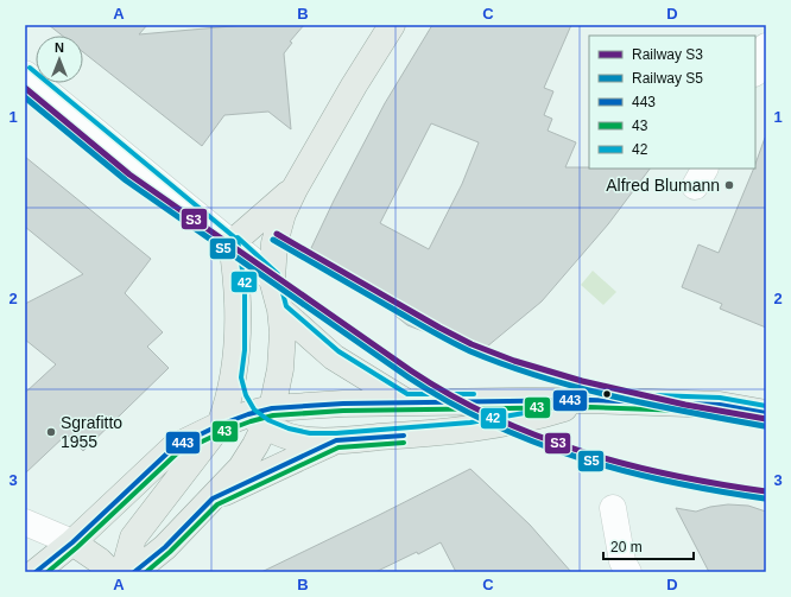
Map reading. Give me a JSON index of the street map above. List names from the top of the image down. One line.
{"places":["Alfred Blumann","Sgrafitto 1955"],"lines":["transit line 42","rail line S3","rail line S5","transit line 443","transit line 43"],"legend":["Railway S3","Railway S5","443","43","42"],"scale_bar":"20 m","north":"top","grid":{"columns":["A","B","C","D"],"rows":["1","2","3"]}}
